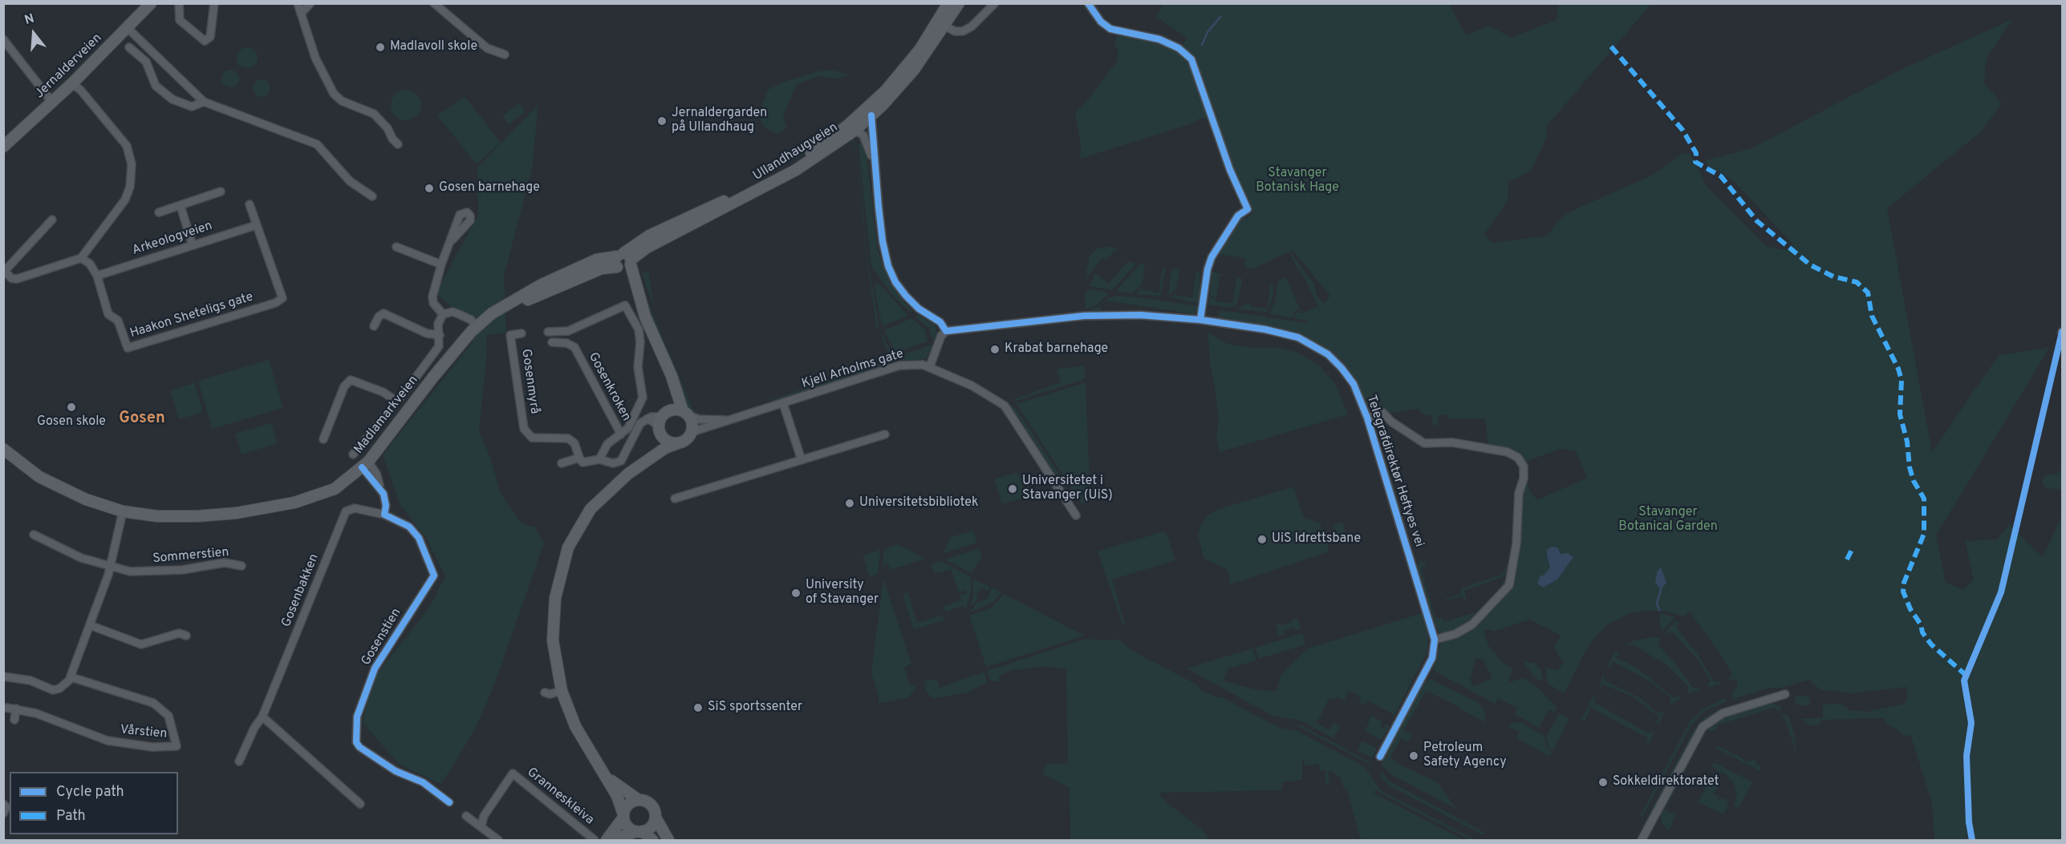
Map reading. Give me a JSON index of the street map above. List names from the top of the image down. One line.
{"streets":{"main road":["Jernalderveien","Ullandhaugveien","Madlamarkveien"],"street":["Arkeologveien","Haakon Sheteligs gate","Kjell Arholms gate","Gosenmyrå","Gosenkroken","Telegrafdirektør Heftyes vei","Sommerstien","Gosenbakken","Gosenstien","Vårstien","Granneskleiva"]},"crossings":[["Ullandhaugveien","Madlamarkveien"],["Arkeologveien","Haakon Sheteligs gate"],["Kjell Arholms gate","Gosenkroken"],["Gosenbakken","Gosenstien"]],"districts":["Gosen"],"parks":["Stavanger Botanisk Hage","Stavanger Botanical Garden"],"places":["Madlavoll skole","Jernaldergarden på Ullandhaug","Gosen barnehage","Krabat barnehage","Gosen skole","Universitetet i Stavanger (UiS)","Universitetsbibliotek","UiS Idrettsbane","University of Stavanger","SiS sportssenter","Petroleum Safety Agency","Sokkeldirektoratet"],"legend":["Cycle path","Path"],"north":"top"}
